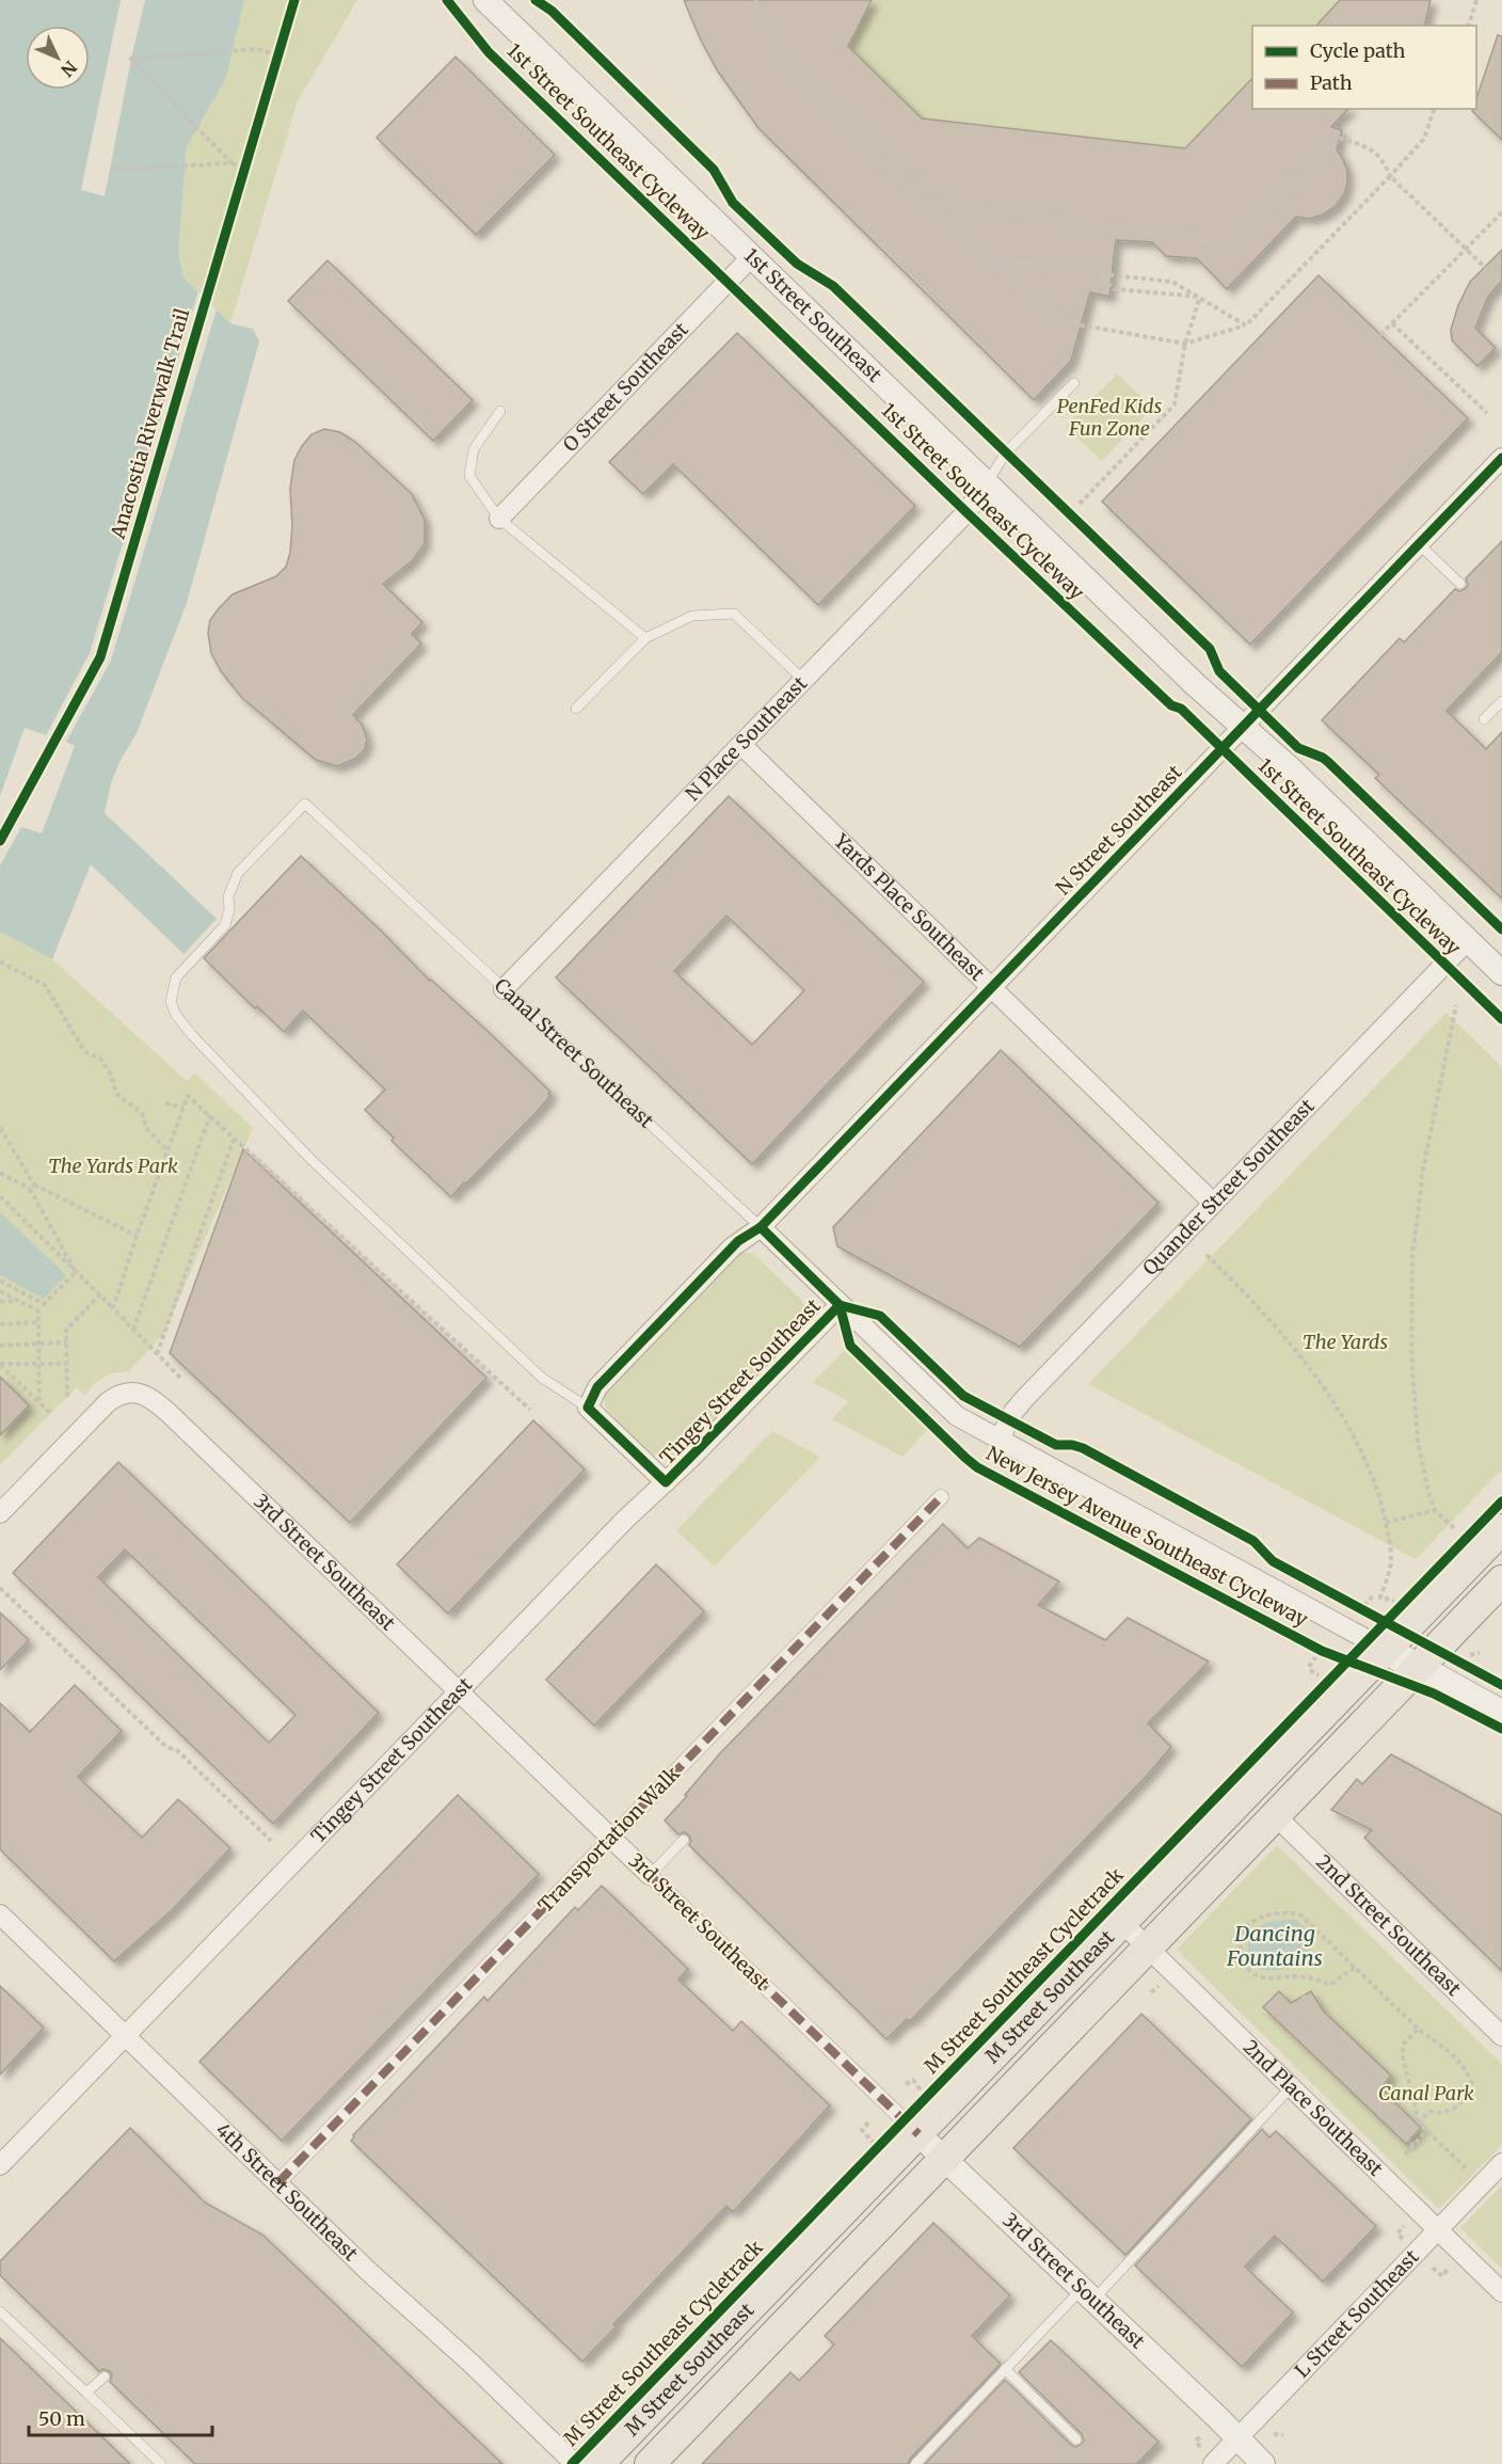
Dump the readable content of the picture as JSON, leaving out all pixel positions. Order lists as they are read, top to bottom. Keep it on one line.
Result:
{"streets":{"main road":["M Street Southeast"],"street":["1st Street Southeast","O Street Southeast","N Place Southeast","N Street Southeast","Yards Place Southeast","Canal Street Southeast","Quander Street Southeast","Tingey Street Southeast","3rd Street Southeast","Transportation Walk","2nd Street Southeast","2nd Place Southeast","4th Street Southeast","L Street Southeast"],"cycle path":["1st Street Southeast Cycleway","Anacostia Riverwalk Trail","New Jersey Avenue Southeast Cycleway","M Street Southeast Cycletrack"]},"crossings":[["1st Street Southeast","O Street Southeast"],["1st Street Southeast","N Place Southeast"],["1st Street Southeast","N Street Southeast"],["1st Street Southeast","Quander Street Southeast"],["N Place Southeast","Yards Place Southeast"],["N Place Southeast","Canal Street Southeast"],["N Street Southeast","Yards Place Southeast"],["N Street Southeast","Canal Street Southeast"],["Yards Place Southeast","Quander Street Southeast"],["Canal Street Southeast","Quander Street Southeast"],["Canal Street Southeast","Tingey Street Southeast"],["Canal Street Southeast","M Street Southeast"],["Tingey Street Southeast","3rd Street Southeast"],["Tingey Street Southeast","4th Street Southeast"],["3rd Street Southeast","Transportation Walk"],["3rd Street Southeast","M Street Southeast Cycletrack"],["3rd Street Southeast","M Street Southeast"],["3rd Street Southeast","L Street Southeast"],["Transportation Walk","4th Street Southeast"],["2nd Street Southeast","M Street Southeast"],["M Street Southeast Cycletrack","M Street Southeast"],["M Street Southeast Cycletrack","4th Street Southeast"],["M Street Southeast","2nd Place Southeast"],["M Street Southeast","4th Street Southeast"],["2nd Place Southeast","L Street Southeast"]],"water":["Dancing Fountains"],"parks":["PenFed Kids Fun Zone","The Yards Park","The Yards","Canal Park"],"legend":["Cycle path","Path"],"scale_bar":"50 m","north":"bottom right"}
